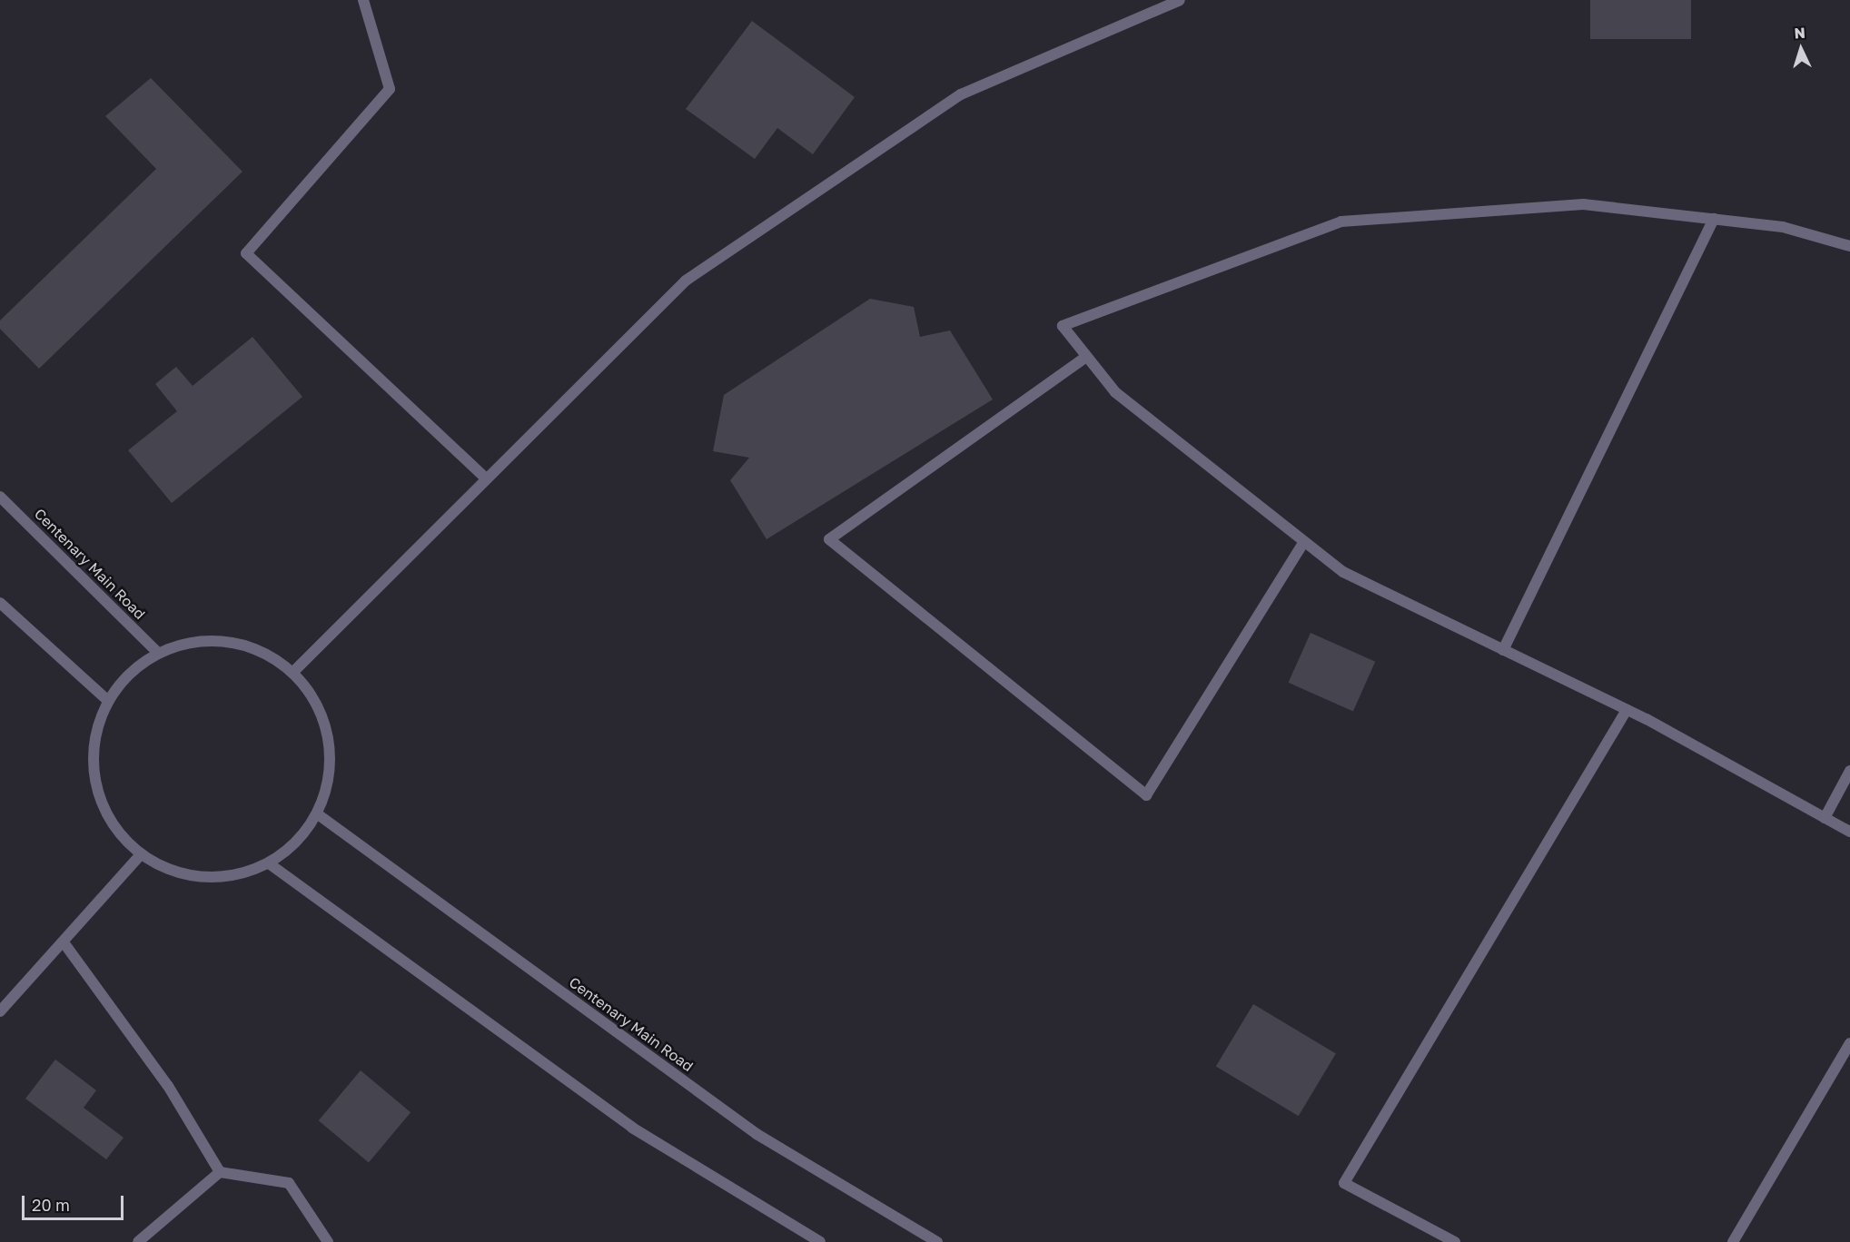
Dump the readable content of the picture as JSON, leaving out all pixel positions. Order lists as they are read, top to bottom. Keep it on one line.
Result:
{"streets":{"street":["Centenary Main Road"]},"scale_bar":"20 m","north":"top"}
